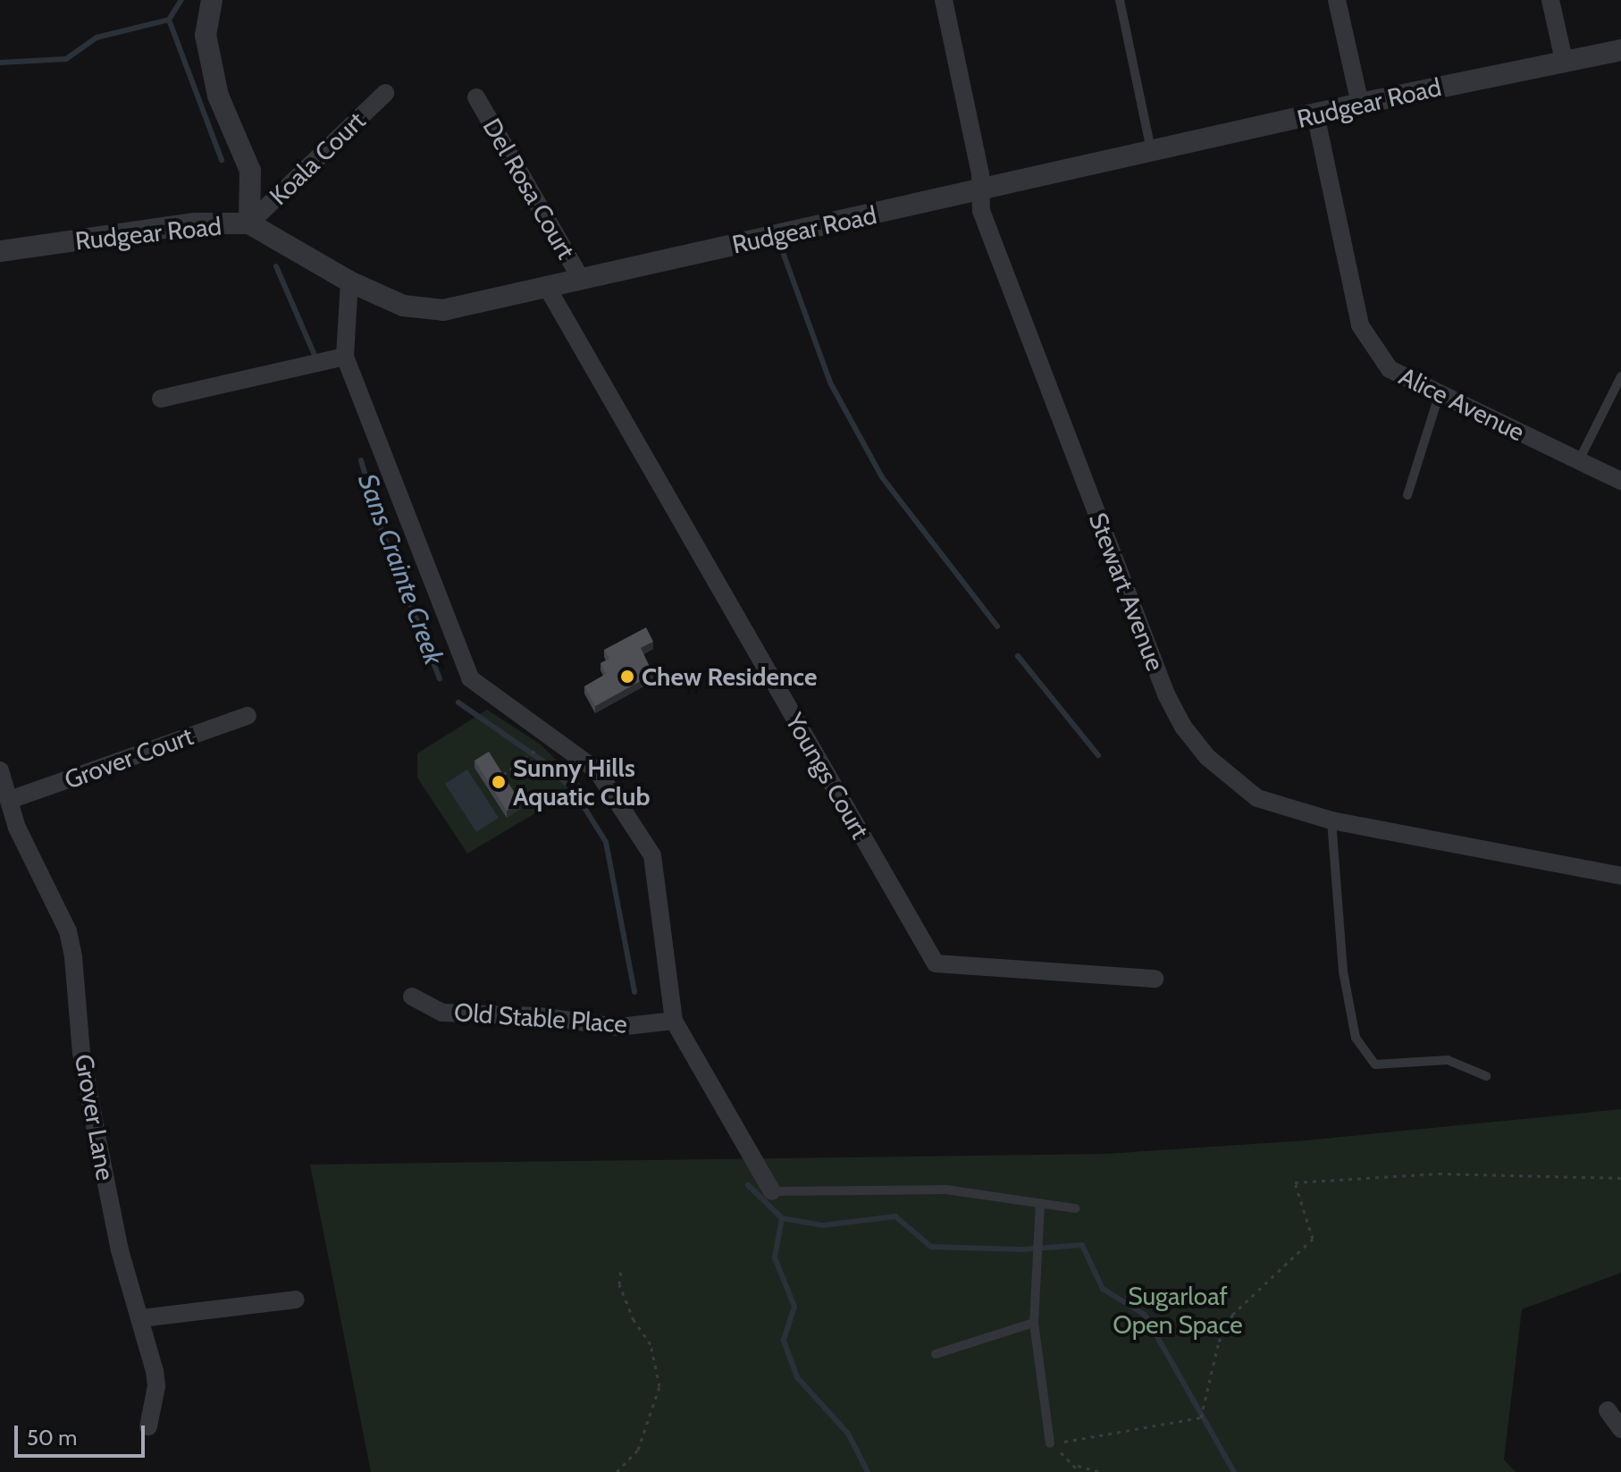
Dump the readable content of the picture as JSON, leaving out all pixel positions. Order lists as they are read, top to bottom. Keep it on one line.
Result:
{"streets":{"street":["Rudgear Road","Koala Court","Del Rosa Court","Alice Avenue","Stewart Avenue","Grover Court","Youngs Court","Old Stable Place","Grover Lane"]},"crossings":[["Rudgear Road","Koala Court"],["Rudgear Road","Del Rosa Court"],["Rudgear Road","Alice Avenue"],["Rudgear Road","Stewart Avenue"],["Rudgear Road","Youngs Court"],["Grover Court","Grover Lane"]],"water":["Sans Crainte Creek"],"parks":["Sugarloaf Open Space"],"places":["Chew Residence","Sunny Hills Aquatic Club"],"scale_bar":"50 m"}
